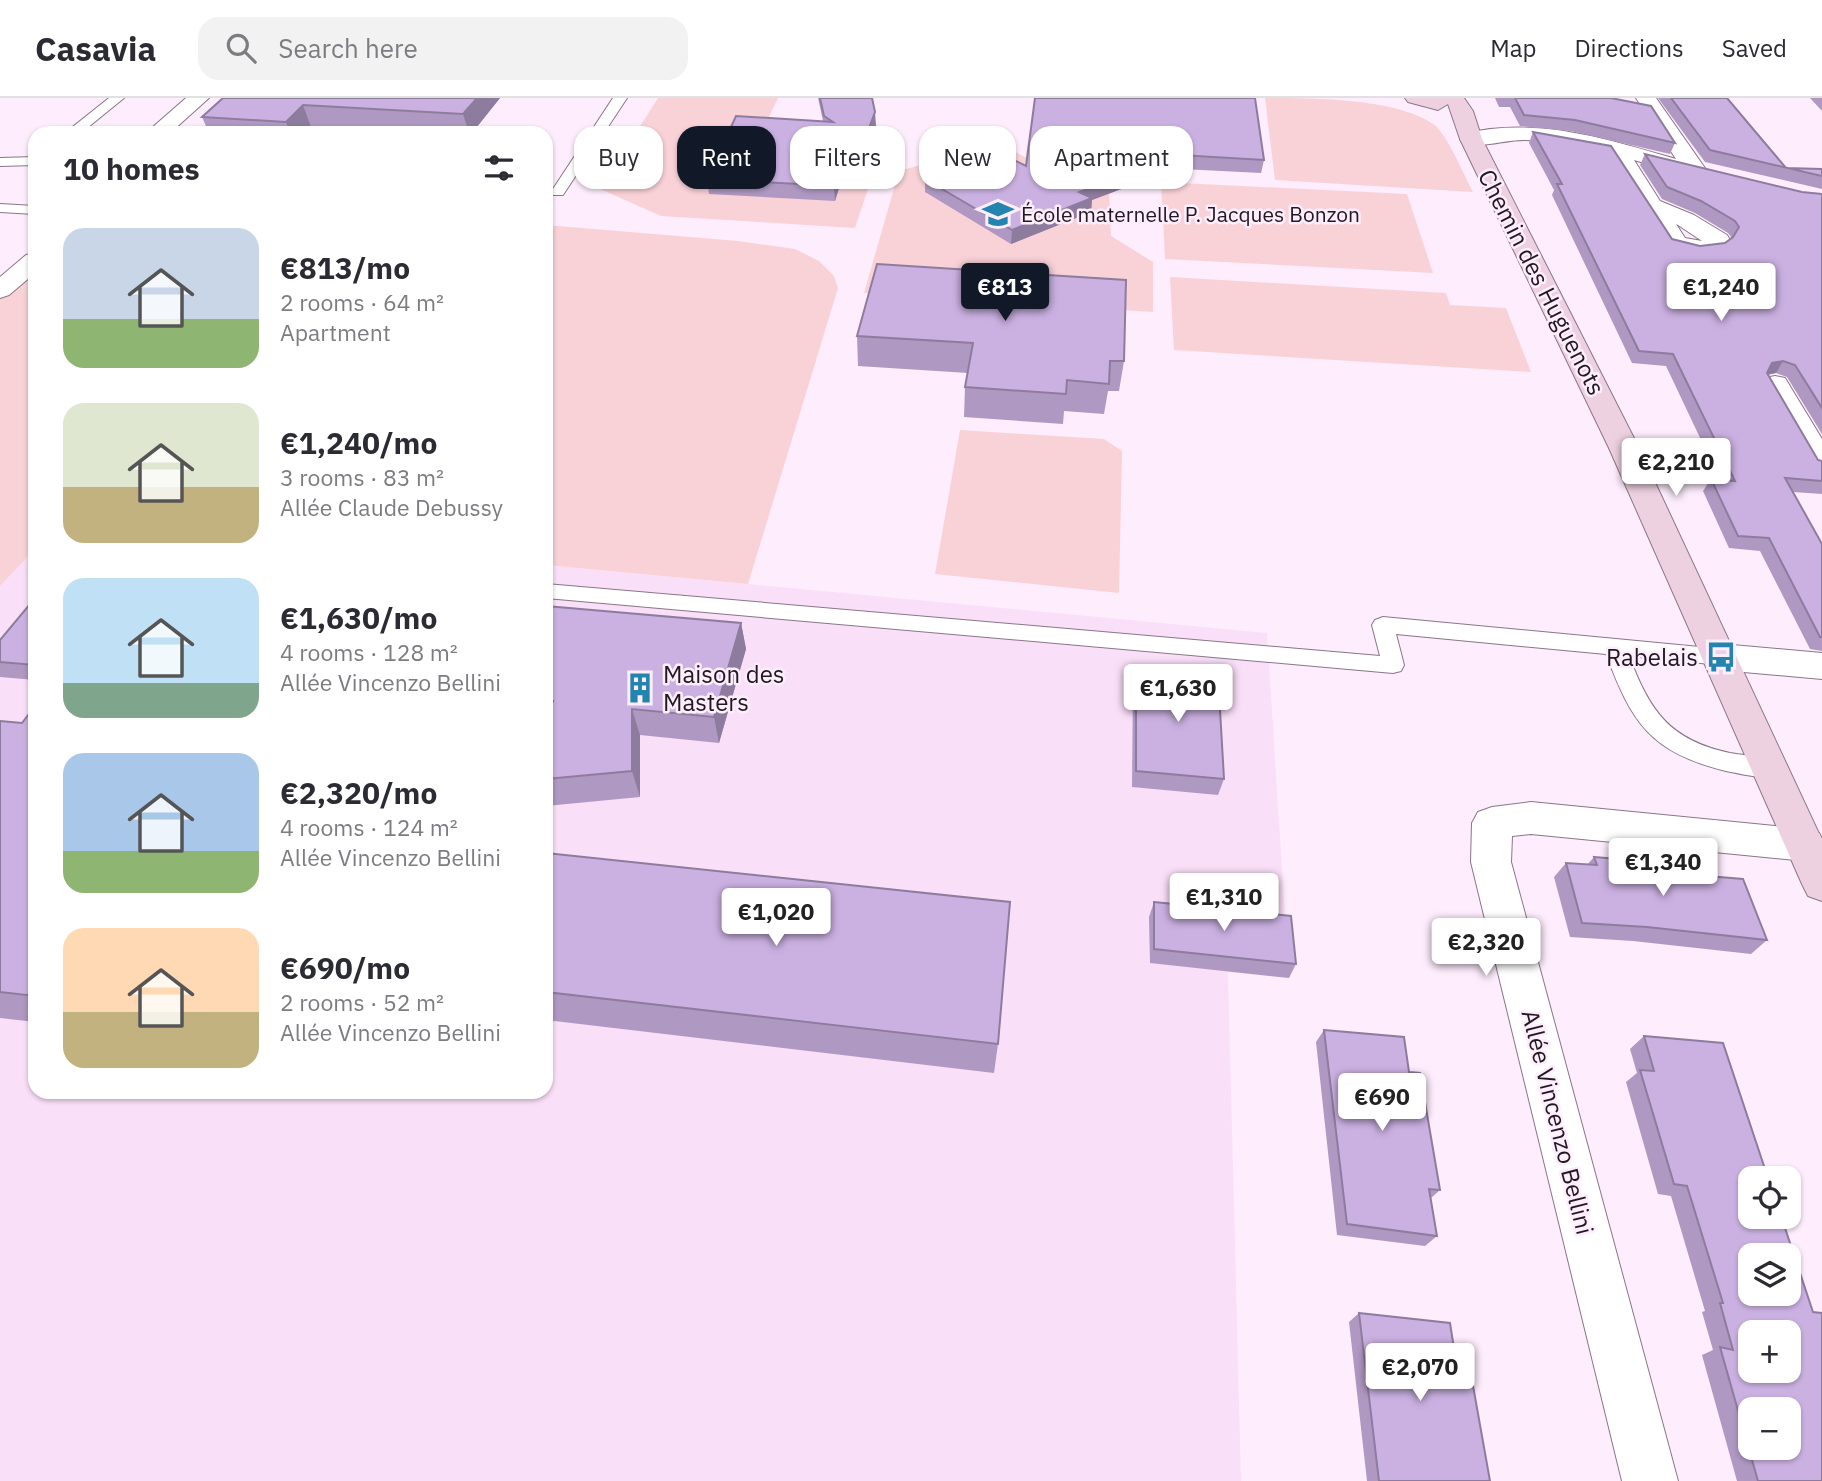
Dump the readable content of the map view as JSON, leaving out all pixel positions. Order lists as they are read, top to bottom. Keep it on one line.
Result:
{"streets":{"street":["Chemin des Huguenots","Allée Vincenzo Bellini"]},"crossings":[["Chemin des Huguenots","Allée Vincenzo Bellini"]],"places":{"school or university":["École maternelle P. Jacques Bonzon"],"bus stop":["Rabelais"],"building":["Maison des Masters"]},"page":{"header":"Casavia","search":"Search here","nav":["Map","Directions","Saved"],"chip":["Buy","Rent","Filters","New","Apartment"],"heading":"10 homes","list":[{"name":"€813/mo","note":"2 rooms · 64 m² · Apartment"},{"name":"€1,240/mo","note":"3 rooms · 83 m² · Allée Claude Debussy"},{"name":"€1,630/mo","note":"4 rooms · 128 m² · Allée Vincenzo Bellini"},{"name":"€2,320/mo","note":"4 rooms · 124 m² · Allée Vincenzo Bellini"},{"name":"€690/mo","note":"2 rooms · 52 m² · Allée Vincenzo Bellini"}],"price":["€813","€1,240","€2,210","€1,630","€1,340","€1,310","€1,020","€2,320","€690","€2,070"],"map_buttons":["+","−"]}}
